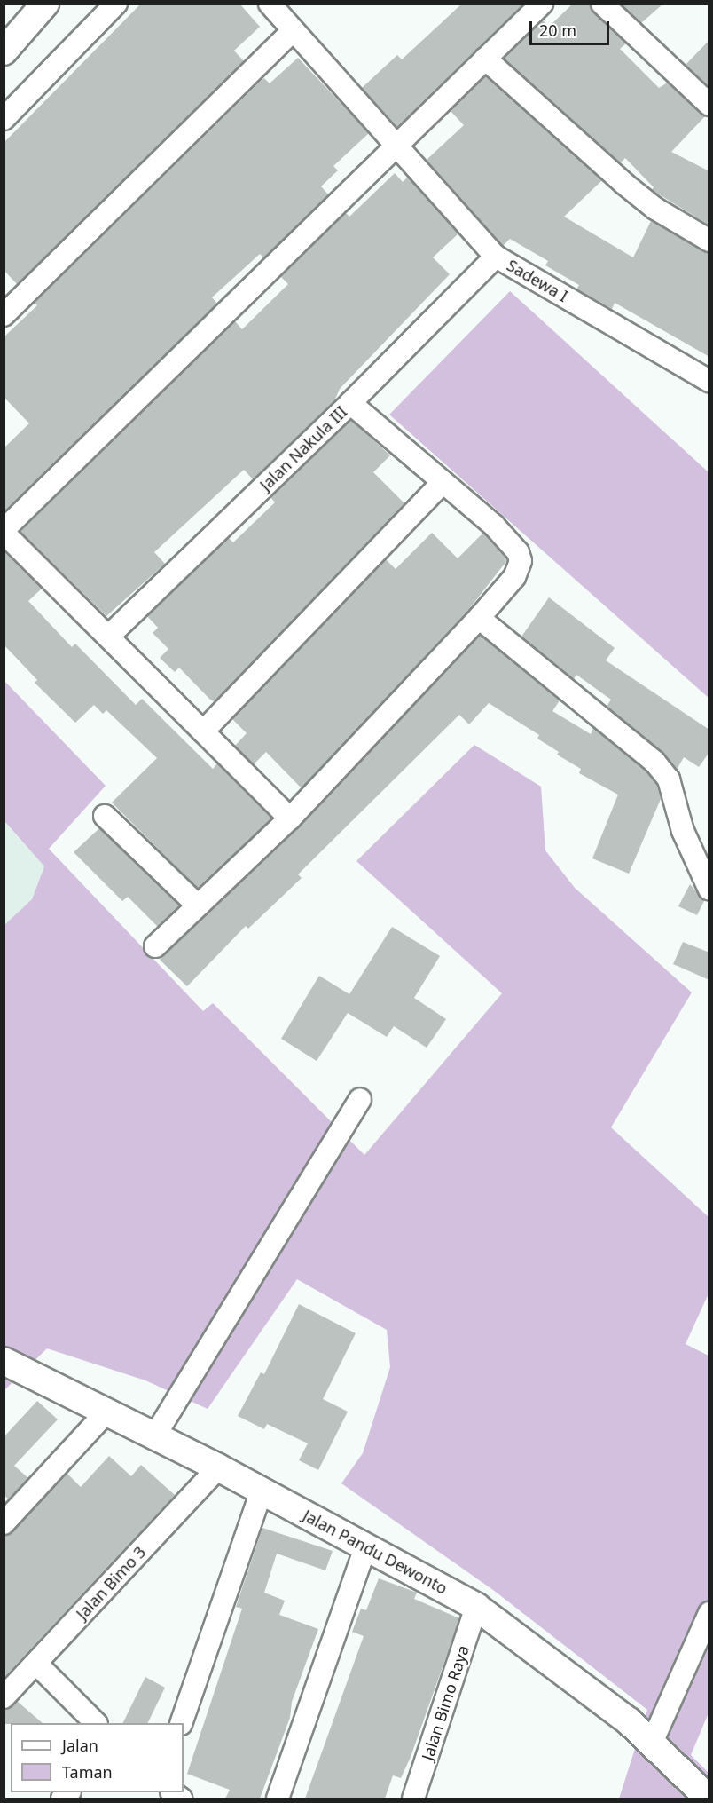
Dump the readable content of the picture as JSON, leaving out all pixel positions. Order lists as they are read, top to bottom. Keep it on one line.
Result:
{"streets":{"street":["Sadewa I","Jalan Nakula III","Jalan Pandu Dewonto","Jalan Bimo 3","Jalan Bimo Raya"]},"crossings":[["Sadewa I","Jalan Nakula III"],["Jalan Pandu Dewonto","Jalan Bimo 3"],["Jalan Pandu Dewonto","Jalan Bimo Raya"]],"legend":["Jalan","Taman"],"scale_bar":"20 m"}
